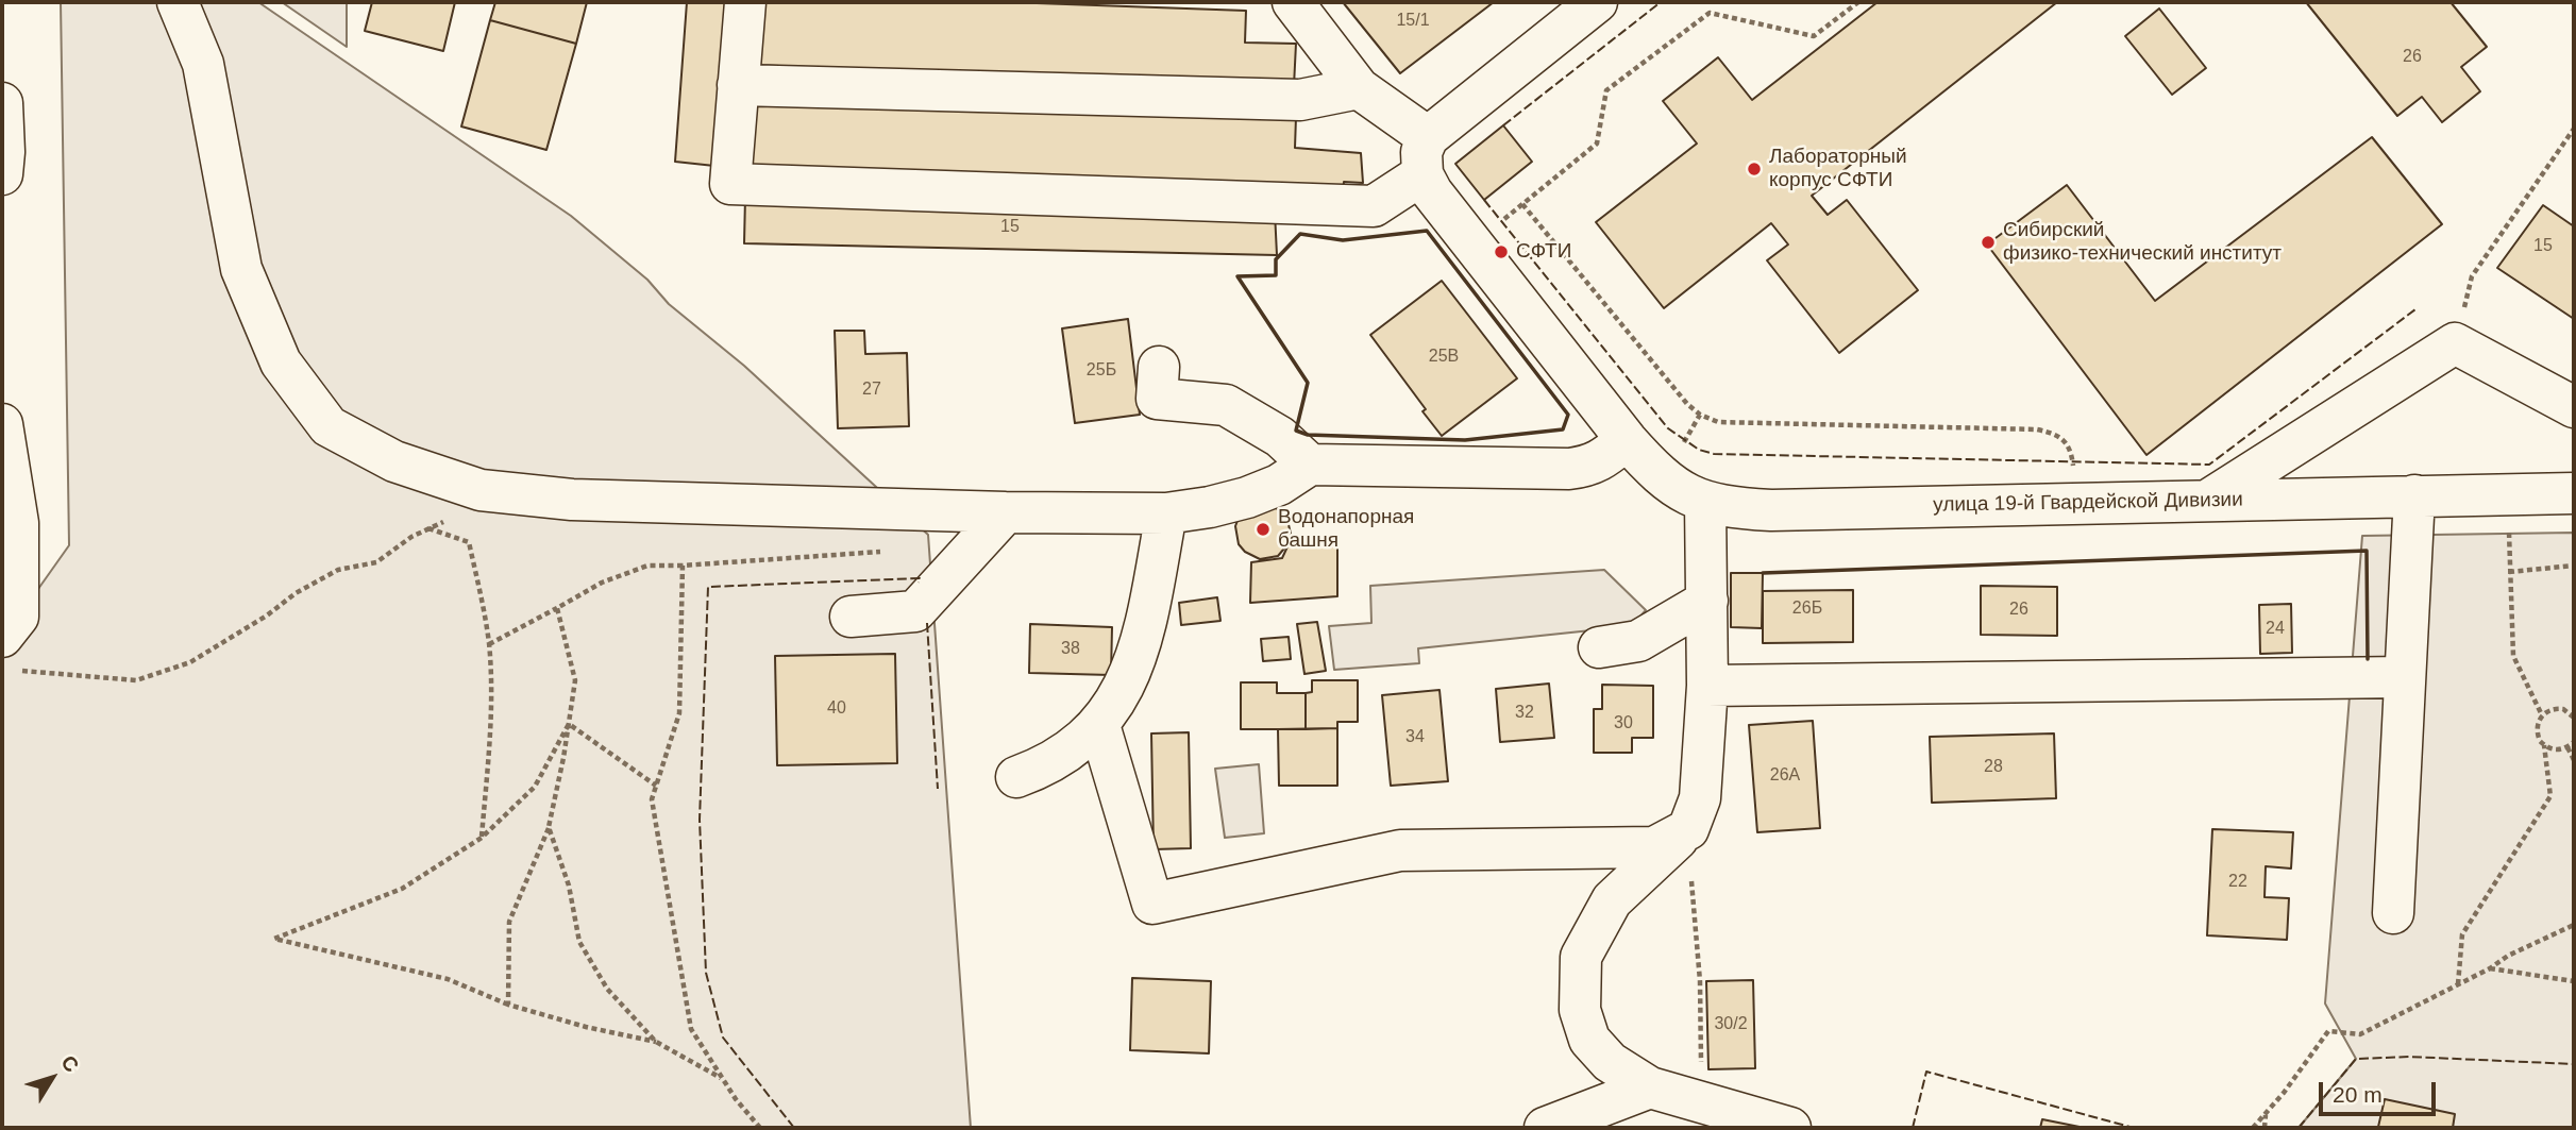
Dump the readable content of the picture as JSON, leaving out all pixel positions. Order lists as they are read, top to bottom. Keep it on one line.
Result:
{"streets":{"street":["улица 19-й Гвардейской Дивизии"]},"places":["Лабораторный корпус СФТИ","Сибирский физико-технический институт","СФТИ","Водонапорная башня"],"house_numbers":["15/1","26","15","15","25В","25Б","27","26Б","26","24","38","40","32","30","34","28","26А","22","30/2"],"scale_bar":"20 m","north":"top right"}
